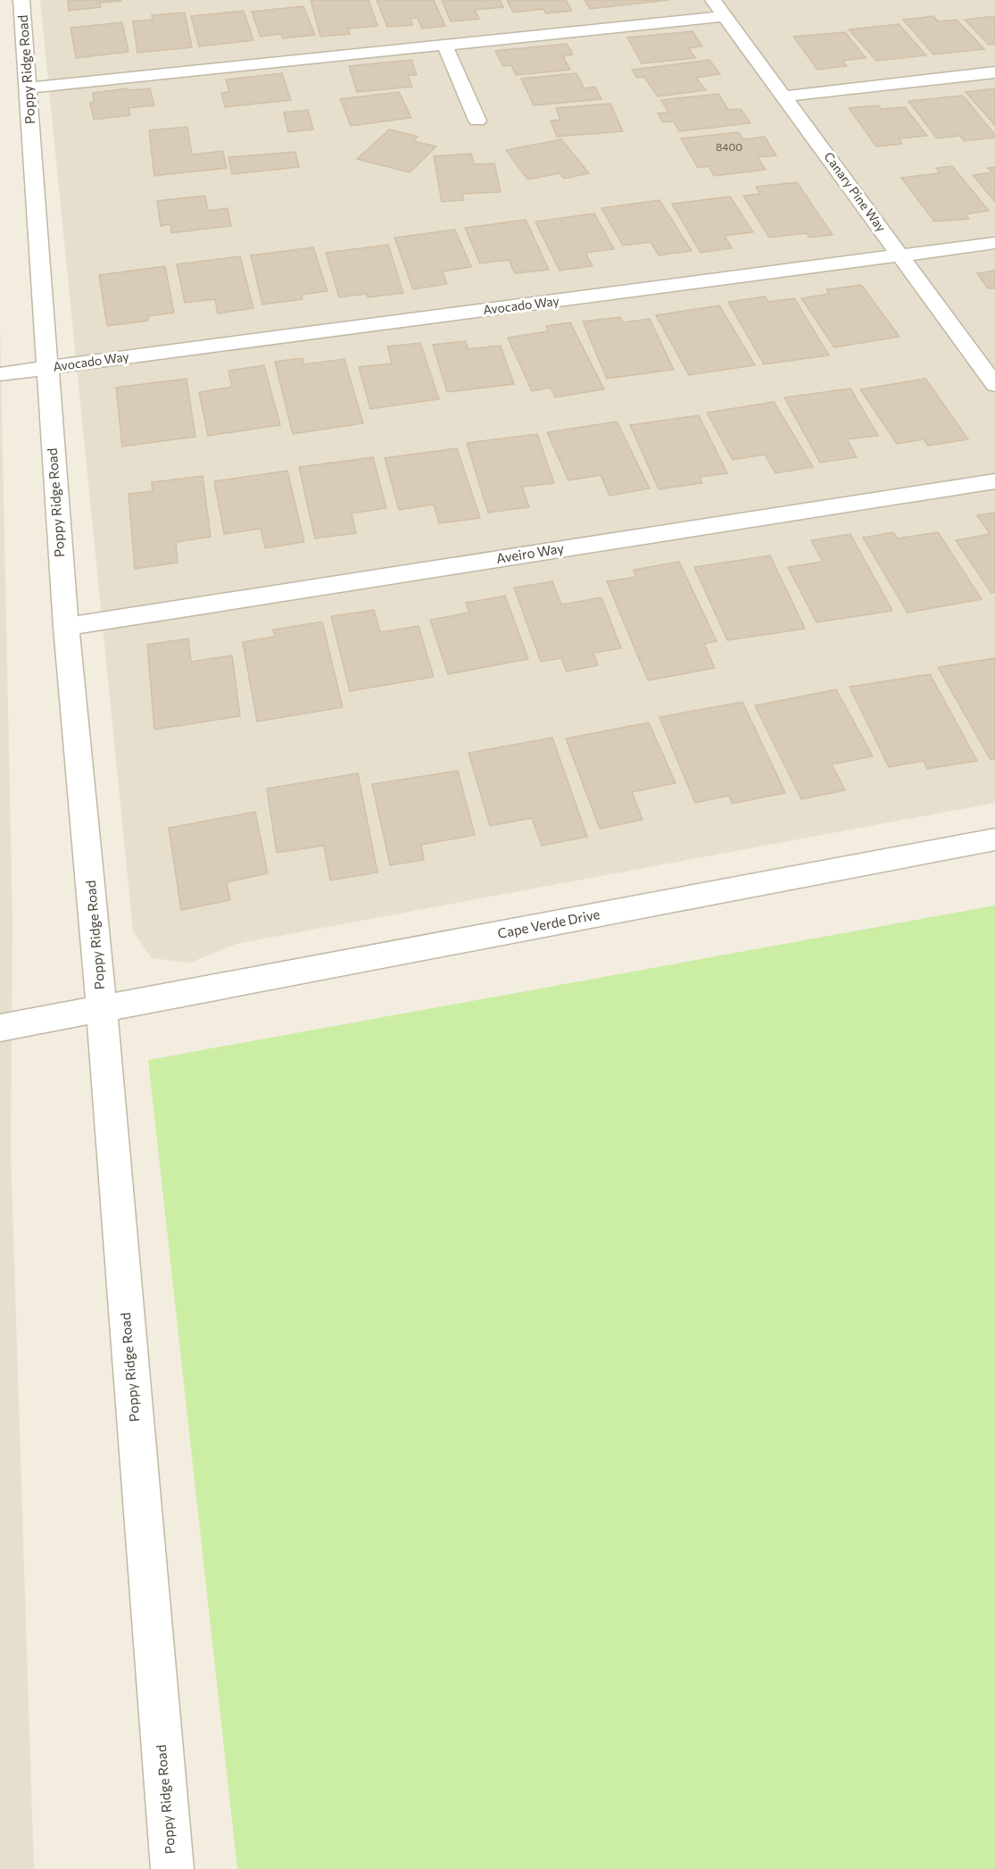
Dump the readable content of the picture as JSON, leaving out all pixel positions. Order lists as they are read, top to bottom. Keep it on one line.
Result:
{"streets":{"street":["Poppy Ridge Road","Canary Pine Way","Avocado Way","Aveiro Way","Cape Verde Drive"]},"crossings":[["Poppy Ridge Road","Avocado Way"],["Poppy Ridge Road","Aveiro Way"],["Poppy Ridge Road","Cape Verde Drive"],["Canary Pine Way","Avocado Way"]],"house_numbers":["8400"]}
